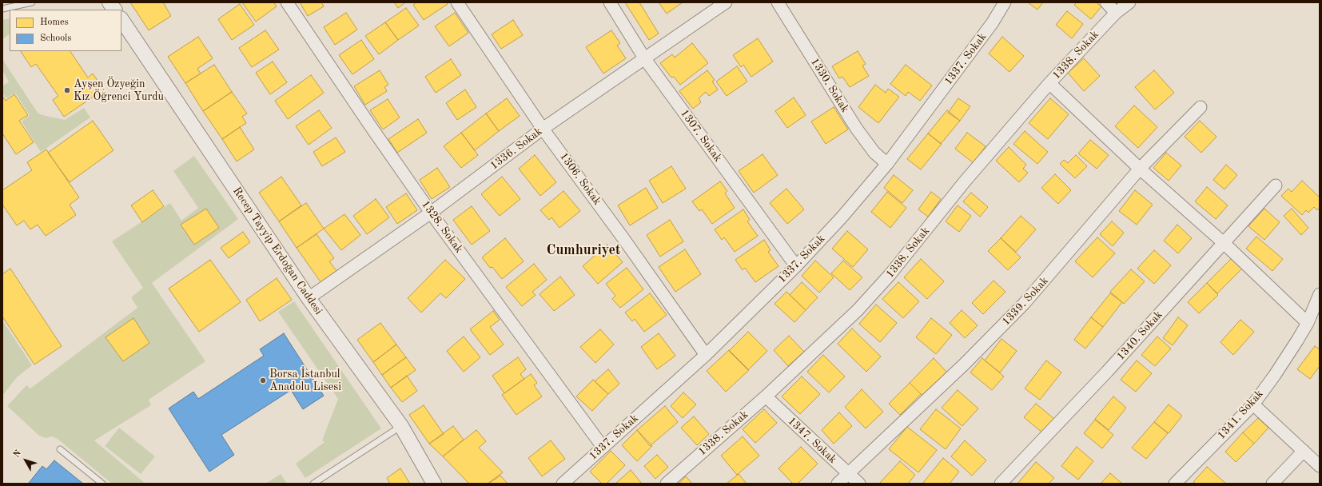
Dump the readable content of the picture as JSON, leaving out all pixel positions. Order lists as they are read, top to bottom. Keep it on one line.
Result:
{"streets":{"street":["1338. Sokak","1337. Sokak","1330. Sokak","1307. Sokak","1336. Sokak","1306. Sokak","1328. Sokak","Recep Tayyip Erdoğan Caddesi","1339. Sokak","1340. Sokak","1341. Sokak","1347. Sokak"]},"crossings":[["1338. Sokak","1347. Sokak"],["1337. Sokak","1330. Sokak"],["1337. Sokak","1307. Sokak"],["1337. Sokak","1306. Sokak"],["1337. Sokak","1328. Sokak"],["1307. Sokak","1336. Sokak"],["1336. Sokak","1306. Sokak"],["1336. Sokak","1328. Sokak"],["1336. Sokak","Recep Tayyip Erdoğan Caddesi"],["1339. Sokak","1347. Sokak"]],"districts":["Cumhuriyet"],"places":["Ayşen Özyeğin Kız Öğrenci Yurdu","Borsa İstanbul Anadolu Lisesi"],"legend":["Homes","Schools"],"north":"top left"}
